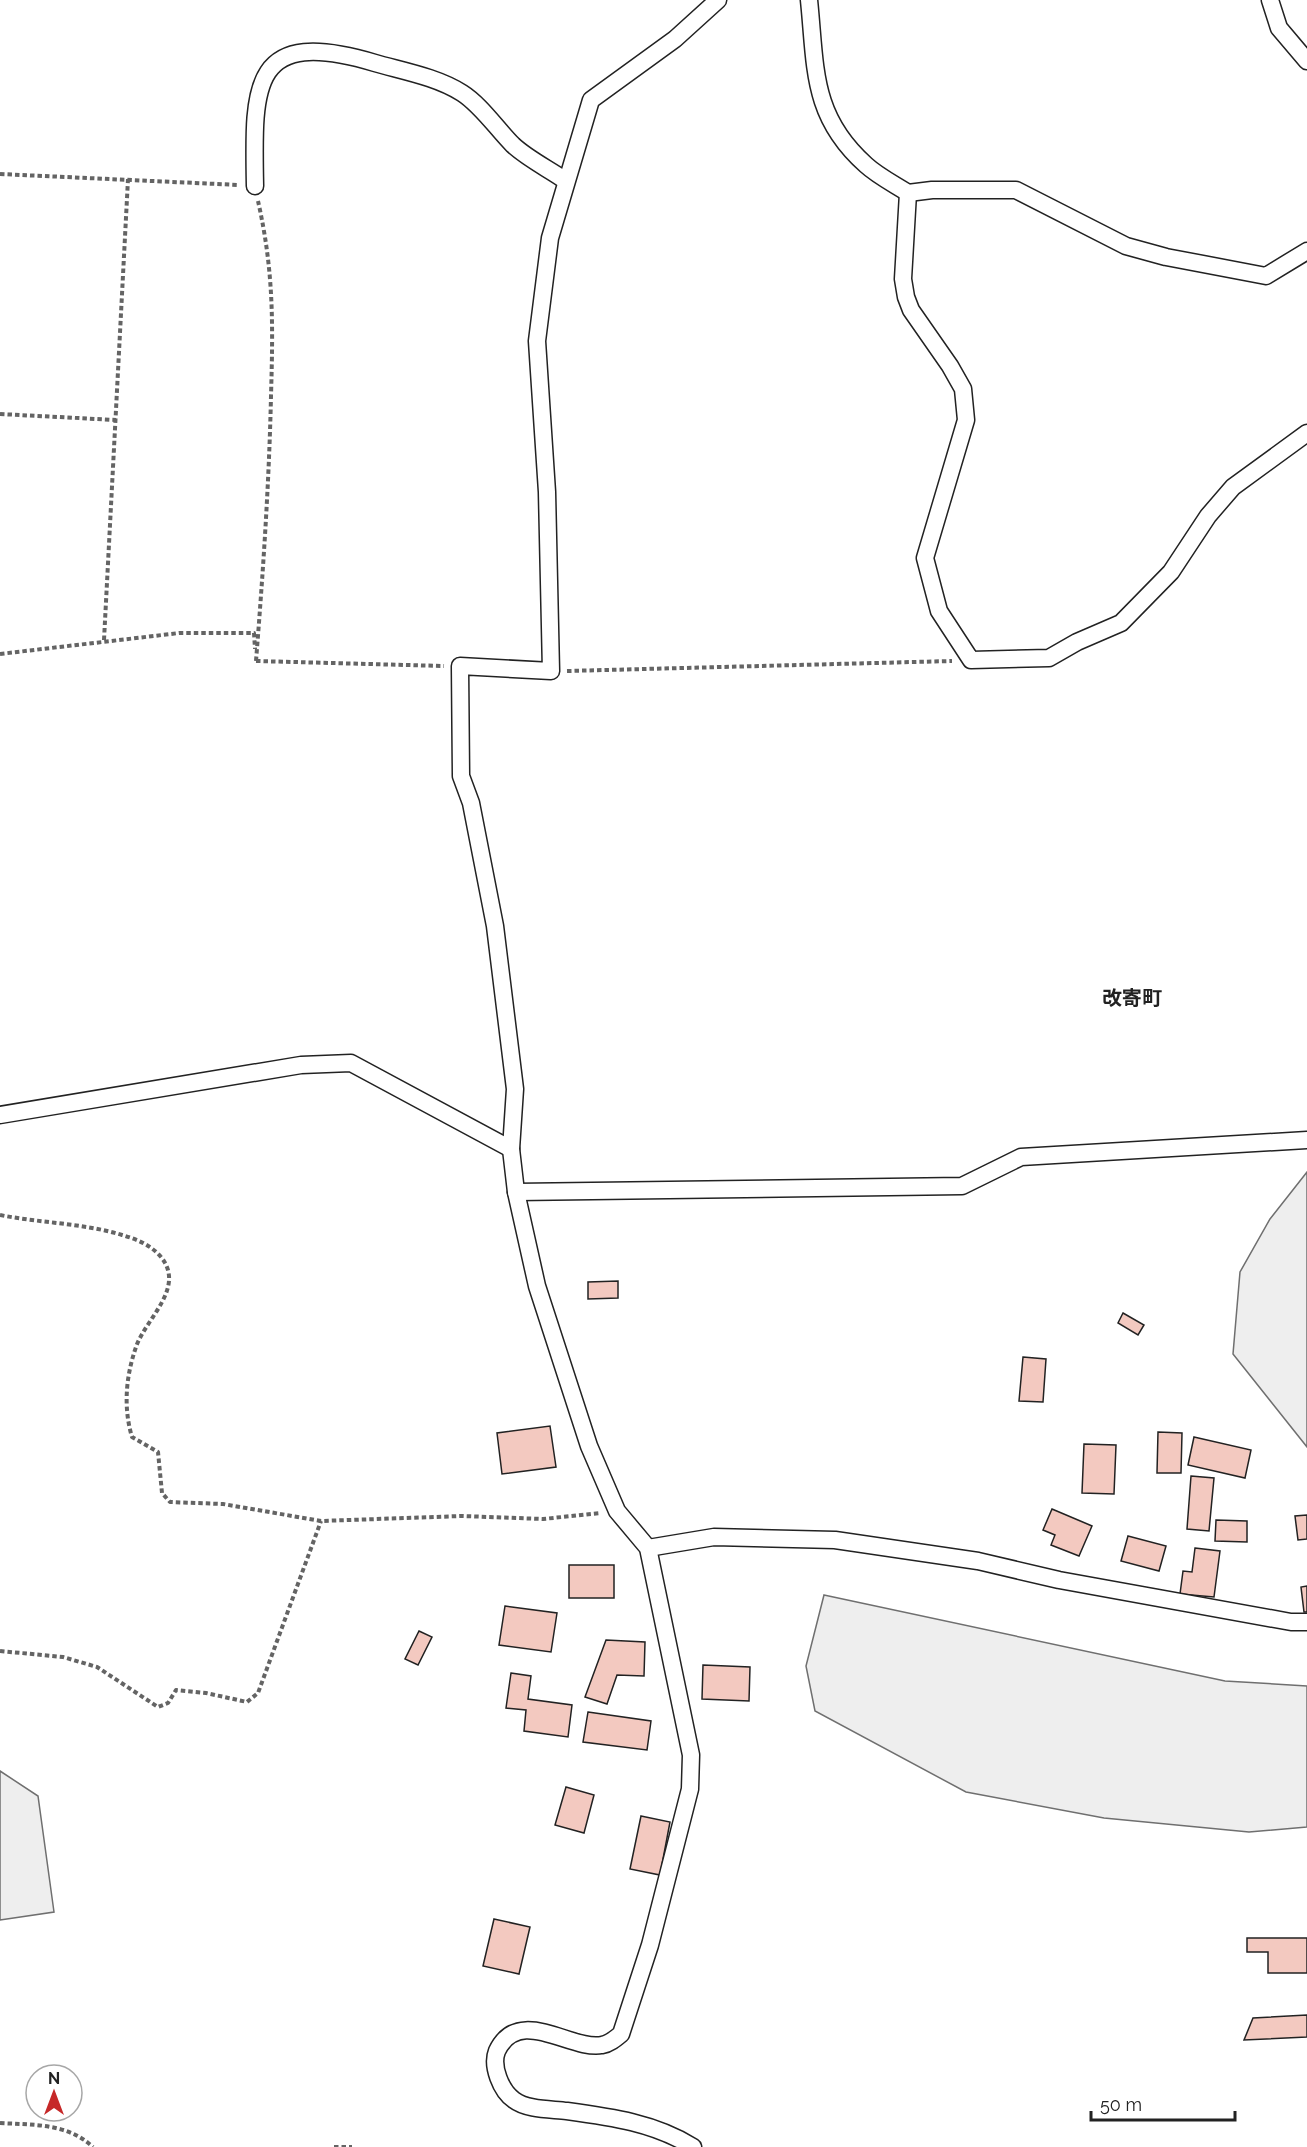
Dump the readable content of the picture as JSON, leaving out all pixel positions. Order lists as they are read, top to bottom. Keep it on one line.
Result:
{"districts":["改寄町"],"scale_bar":"50 m","north":"top"}
